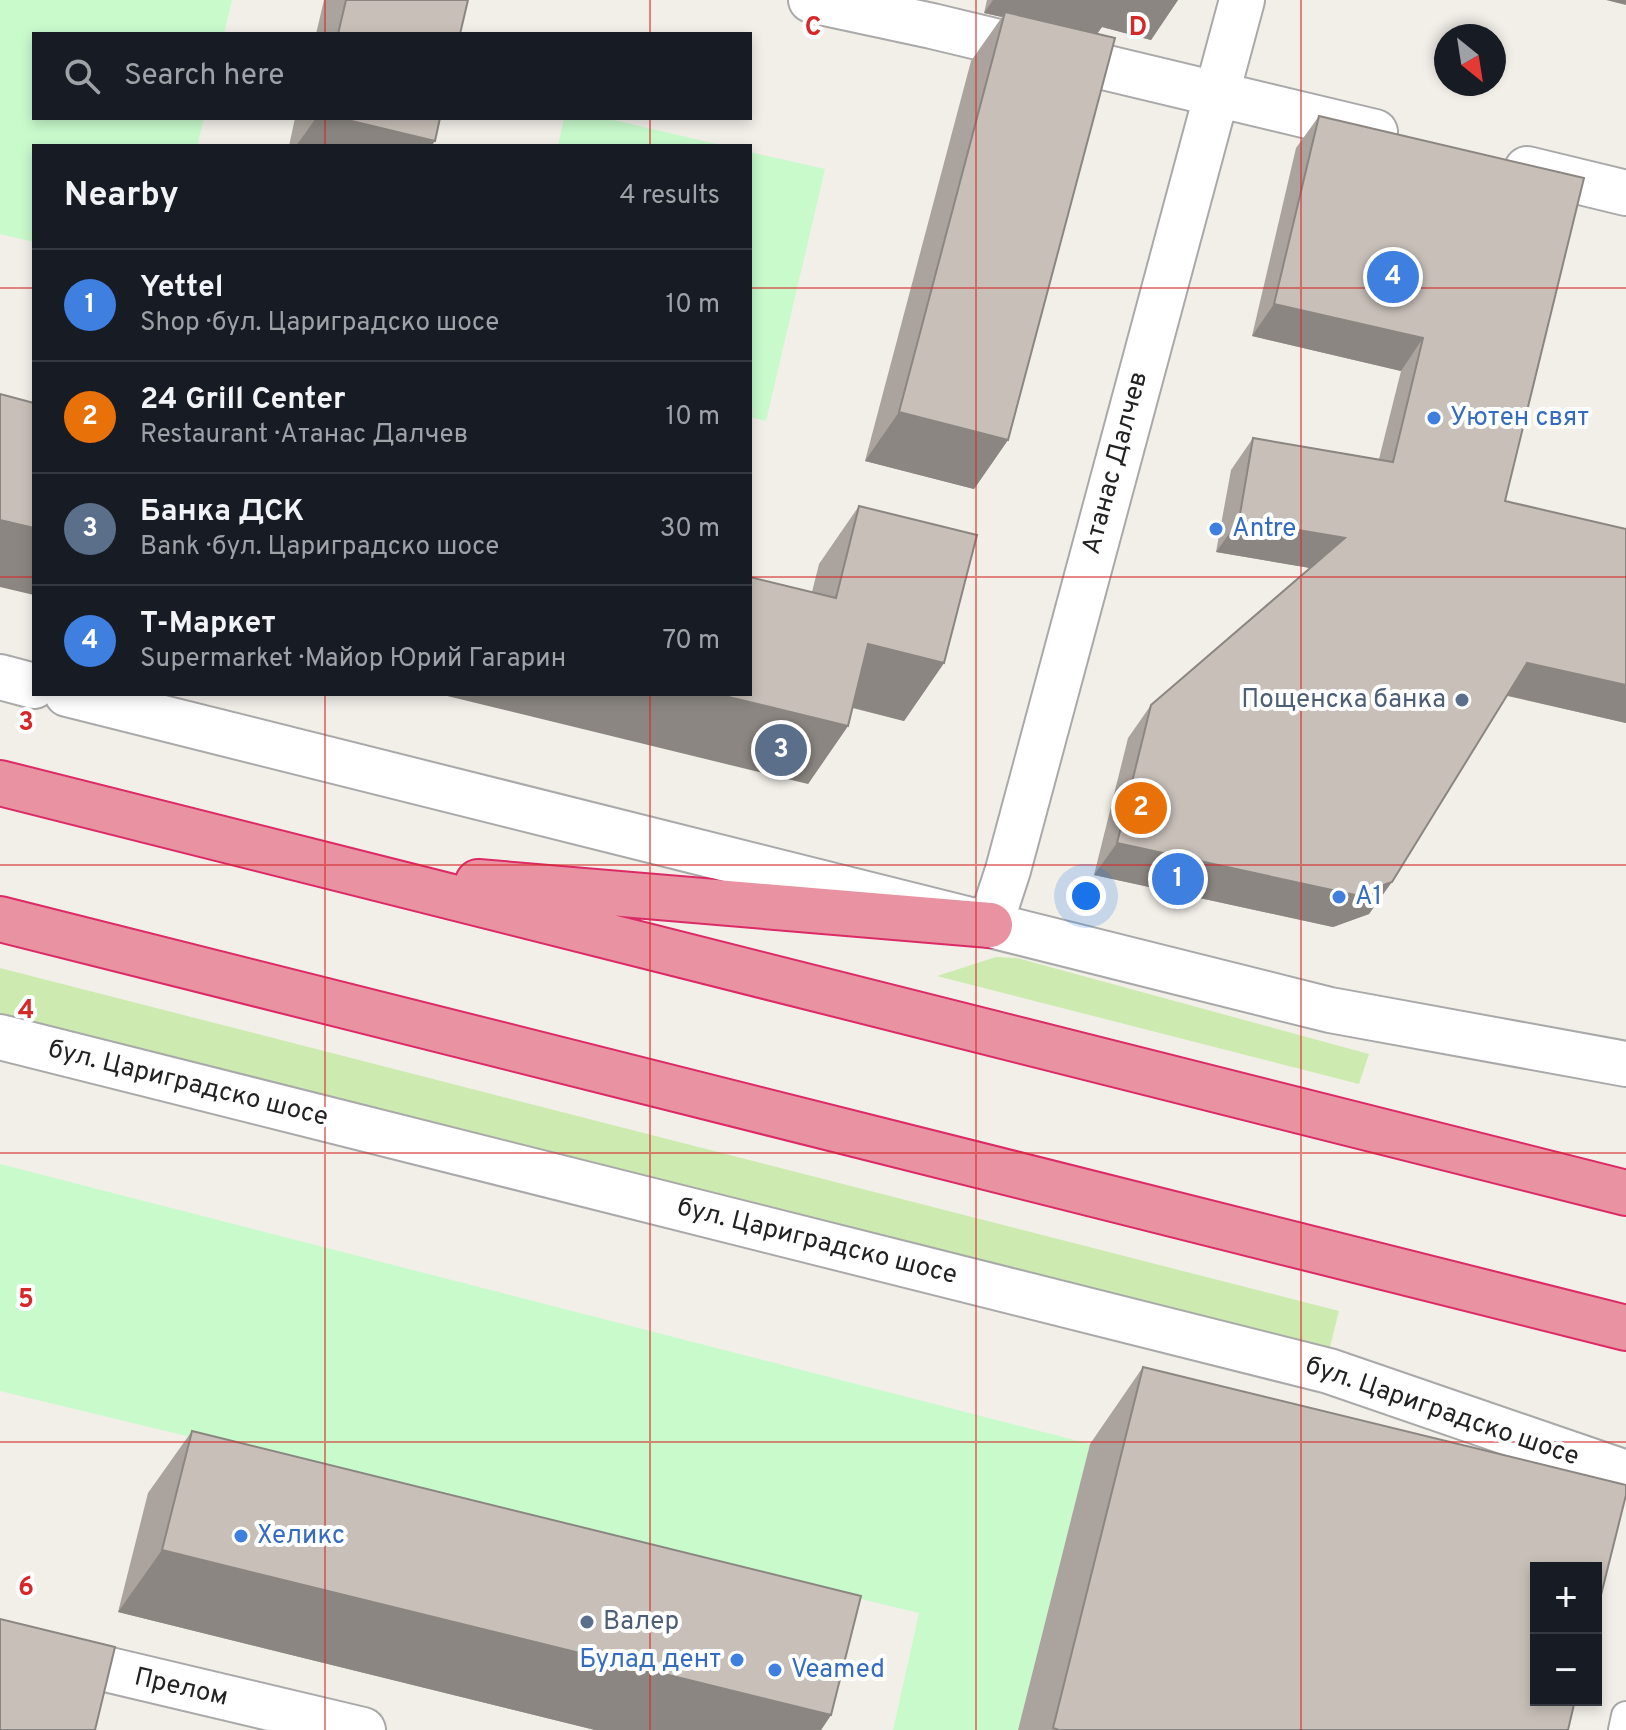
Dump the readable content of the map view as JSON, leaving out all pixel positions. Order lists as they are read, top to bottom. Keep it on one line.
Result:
{"streets":{"street":["Атанас Далчев","бул. Цариградско шосе","Прелом"]},"places":["Уютен свят","Antre","Пощенска банка","A1","Хеликс","Валер","Булад дент","Veamed"],"north":"bottom right","page":{"search":"Search here","heading":["Nearby","4 results"],"pins":["4","3","2","1"],"list":[{"mark":"1","name":"Yettel","note":"Shop · бул. Цариградско шосе","value":"10 m"},{"mark":"2","name":"24 Grill Center","note":"Restaurant · Атанас Далчев","value":"10 m"},{"mark":"3","name":"Банка ДСК","note":"Bank · бул. Цариградско шосе","value":"30 m"},{"mark":"4","name":"Т-Маркет","note":"Supermarket · Майор Юрий Гагарин","value":"70 m"}],"map_buttons":["+","−"]},"grid":{"columns":["C","D"],"rows":["3","4","5","6"]}}
